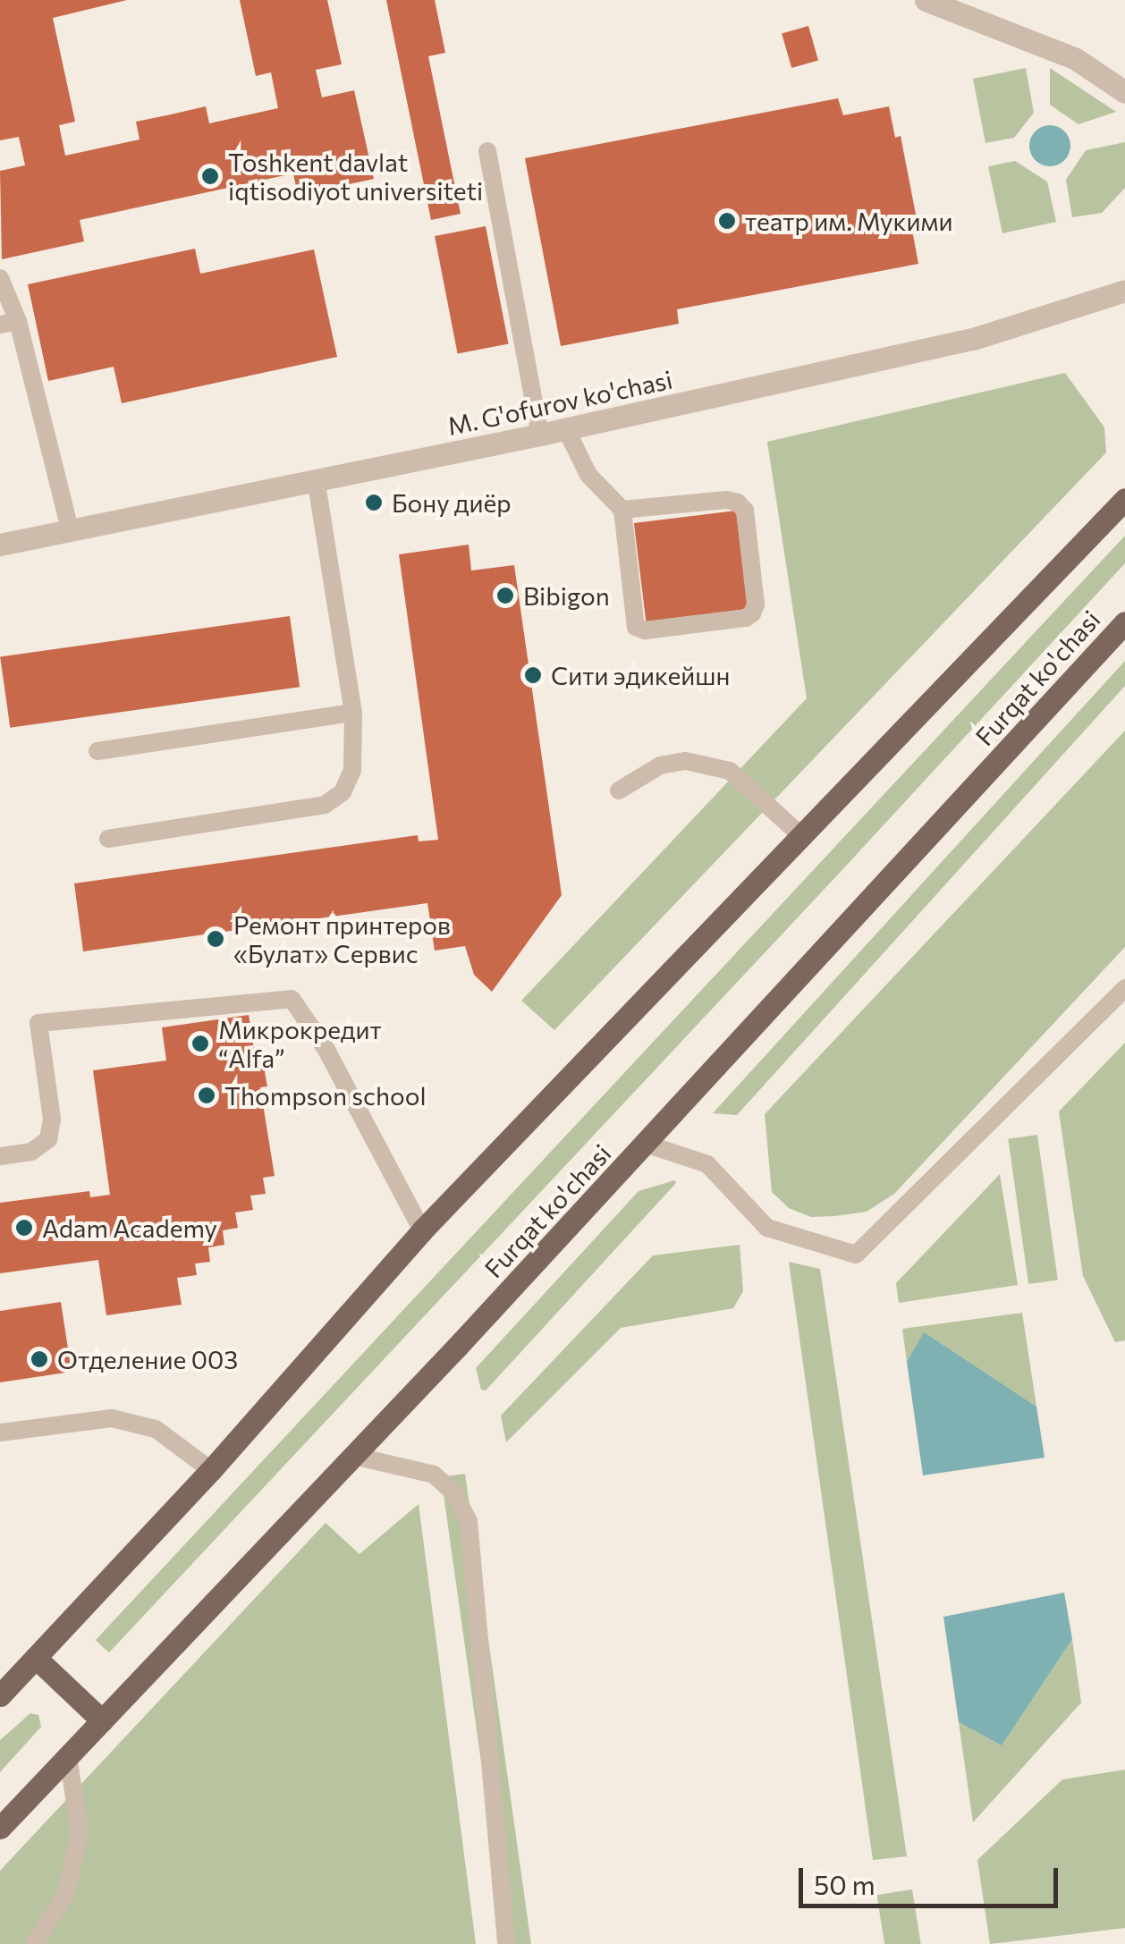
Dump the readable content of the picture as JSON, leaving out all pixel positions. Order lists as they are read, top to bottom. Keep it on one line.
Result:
{"streets":{"main road":["Furqat ko'chasi"],"street":["M. G'ofurov ko'chasi"]},"places":["Toshkent davlat iqtisodiyot universiteti","театр им. Мукими","Бону диёр","Bibigon","Сити эдикейшн","Ремонт принтеров «Булат» Сервис","Микрокредит “Alfa”","Thompson school","Adam Academy","Отделение 003"],"scale_bar":"50 m"}
